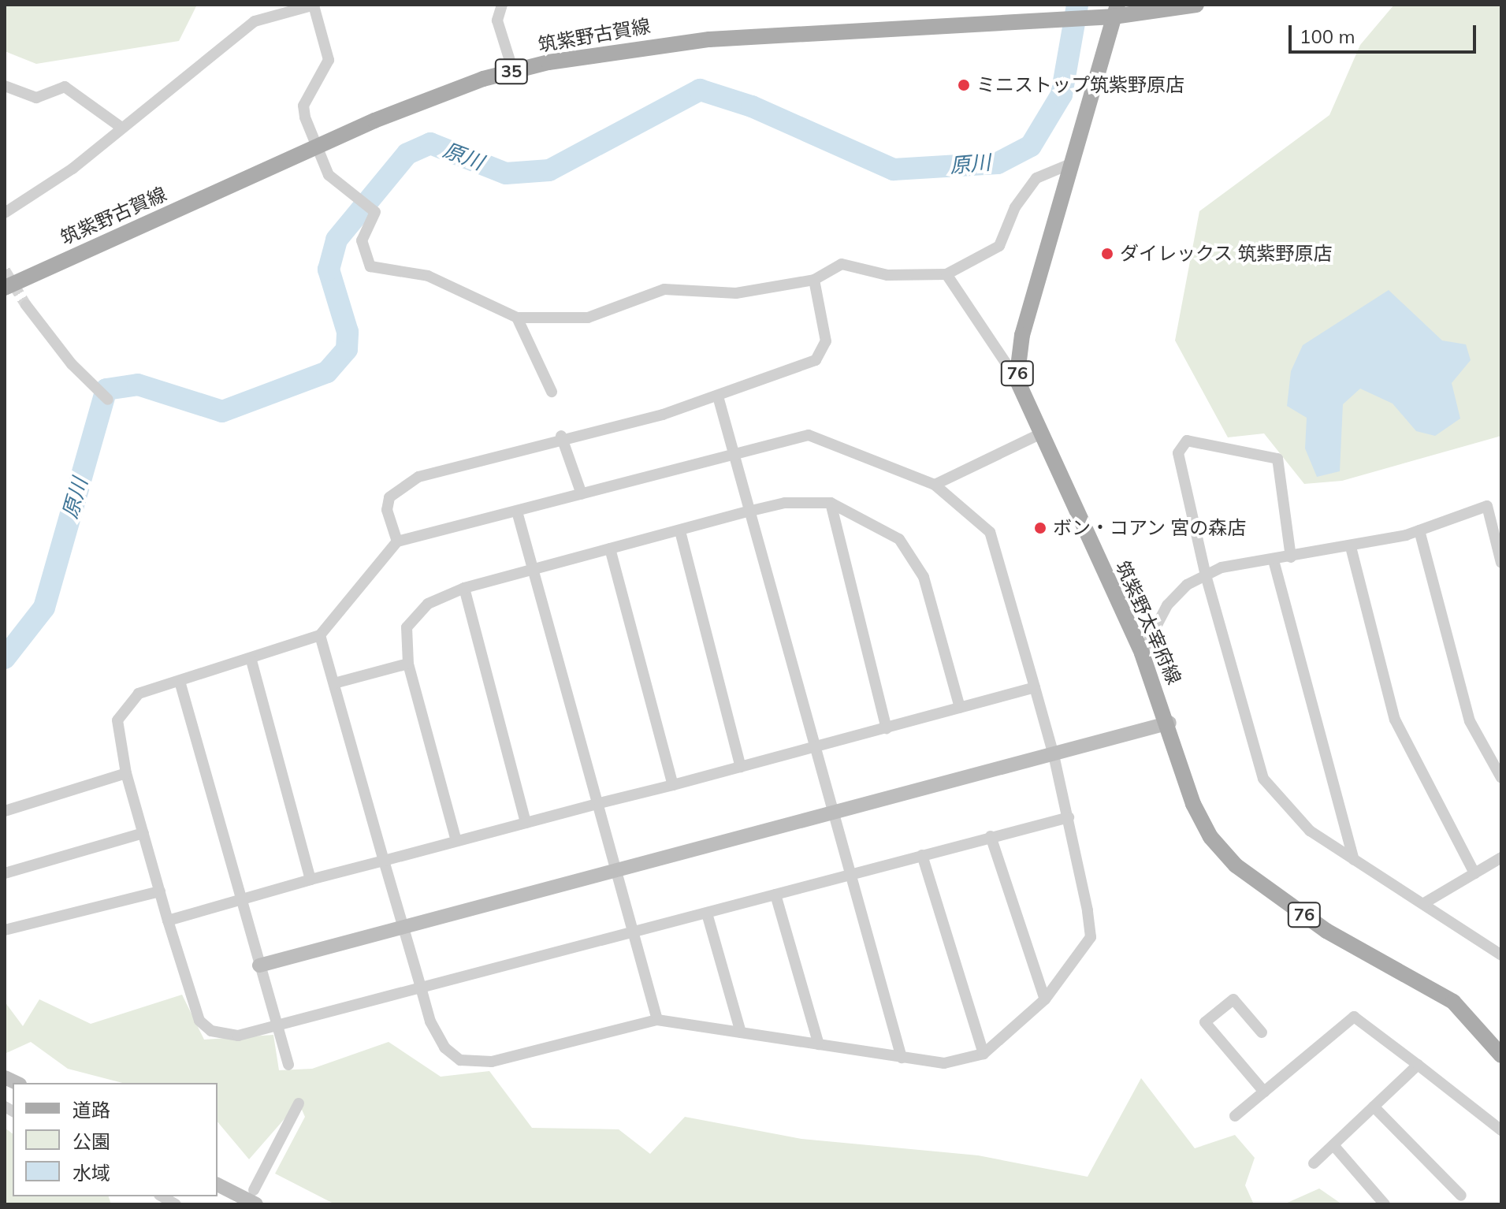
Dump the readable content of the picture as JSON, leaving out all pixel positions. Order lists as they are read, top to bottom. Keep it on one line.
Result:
{"streets":{"main road":["筑紫野古賀線","35","76","筑紫野太宰府線"]},"crossings":[["筑紫野古賀線","筑紫野太宰府線"]],"water":["原川"],"places":["ミニストップ筑紫野原店","ダイレックス 筑紫野原店","ボン・コアン 宮の森店"],"legend":["道路","公園","水域"],"scale_bar":"100 m"}
